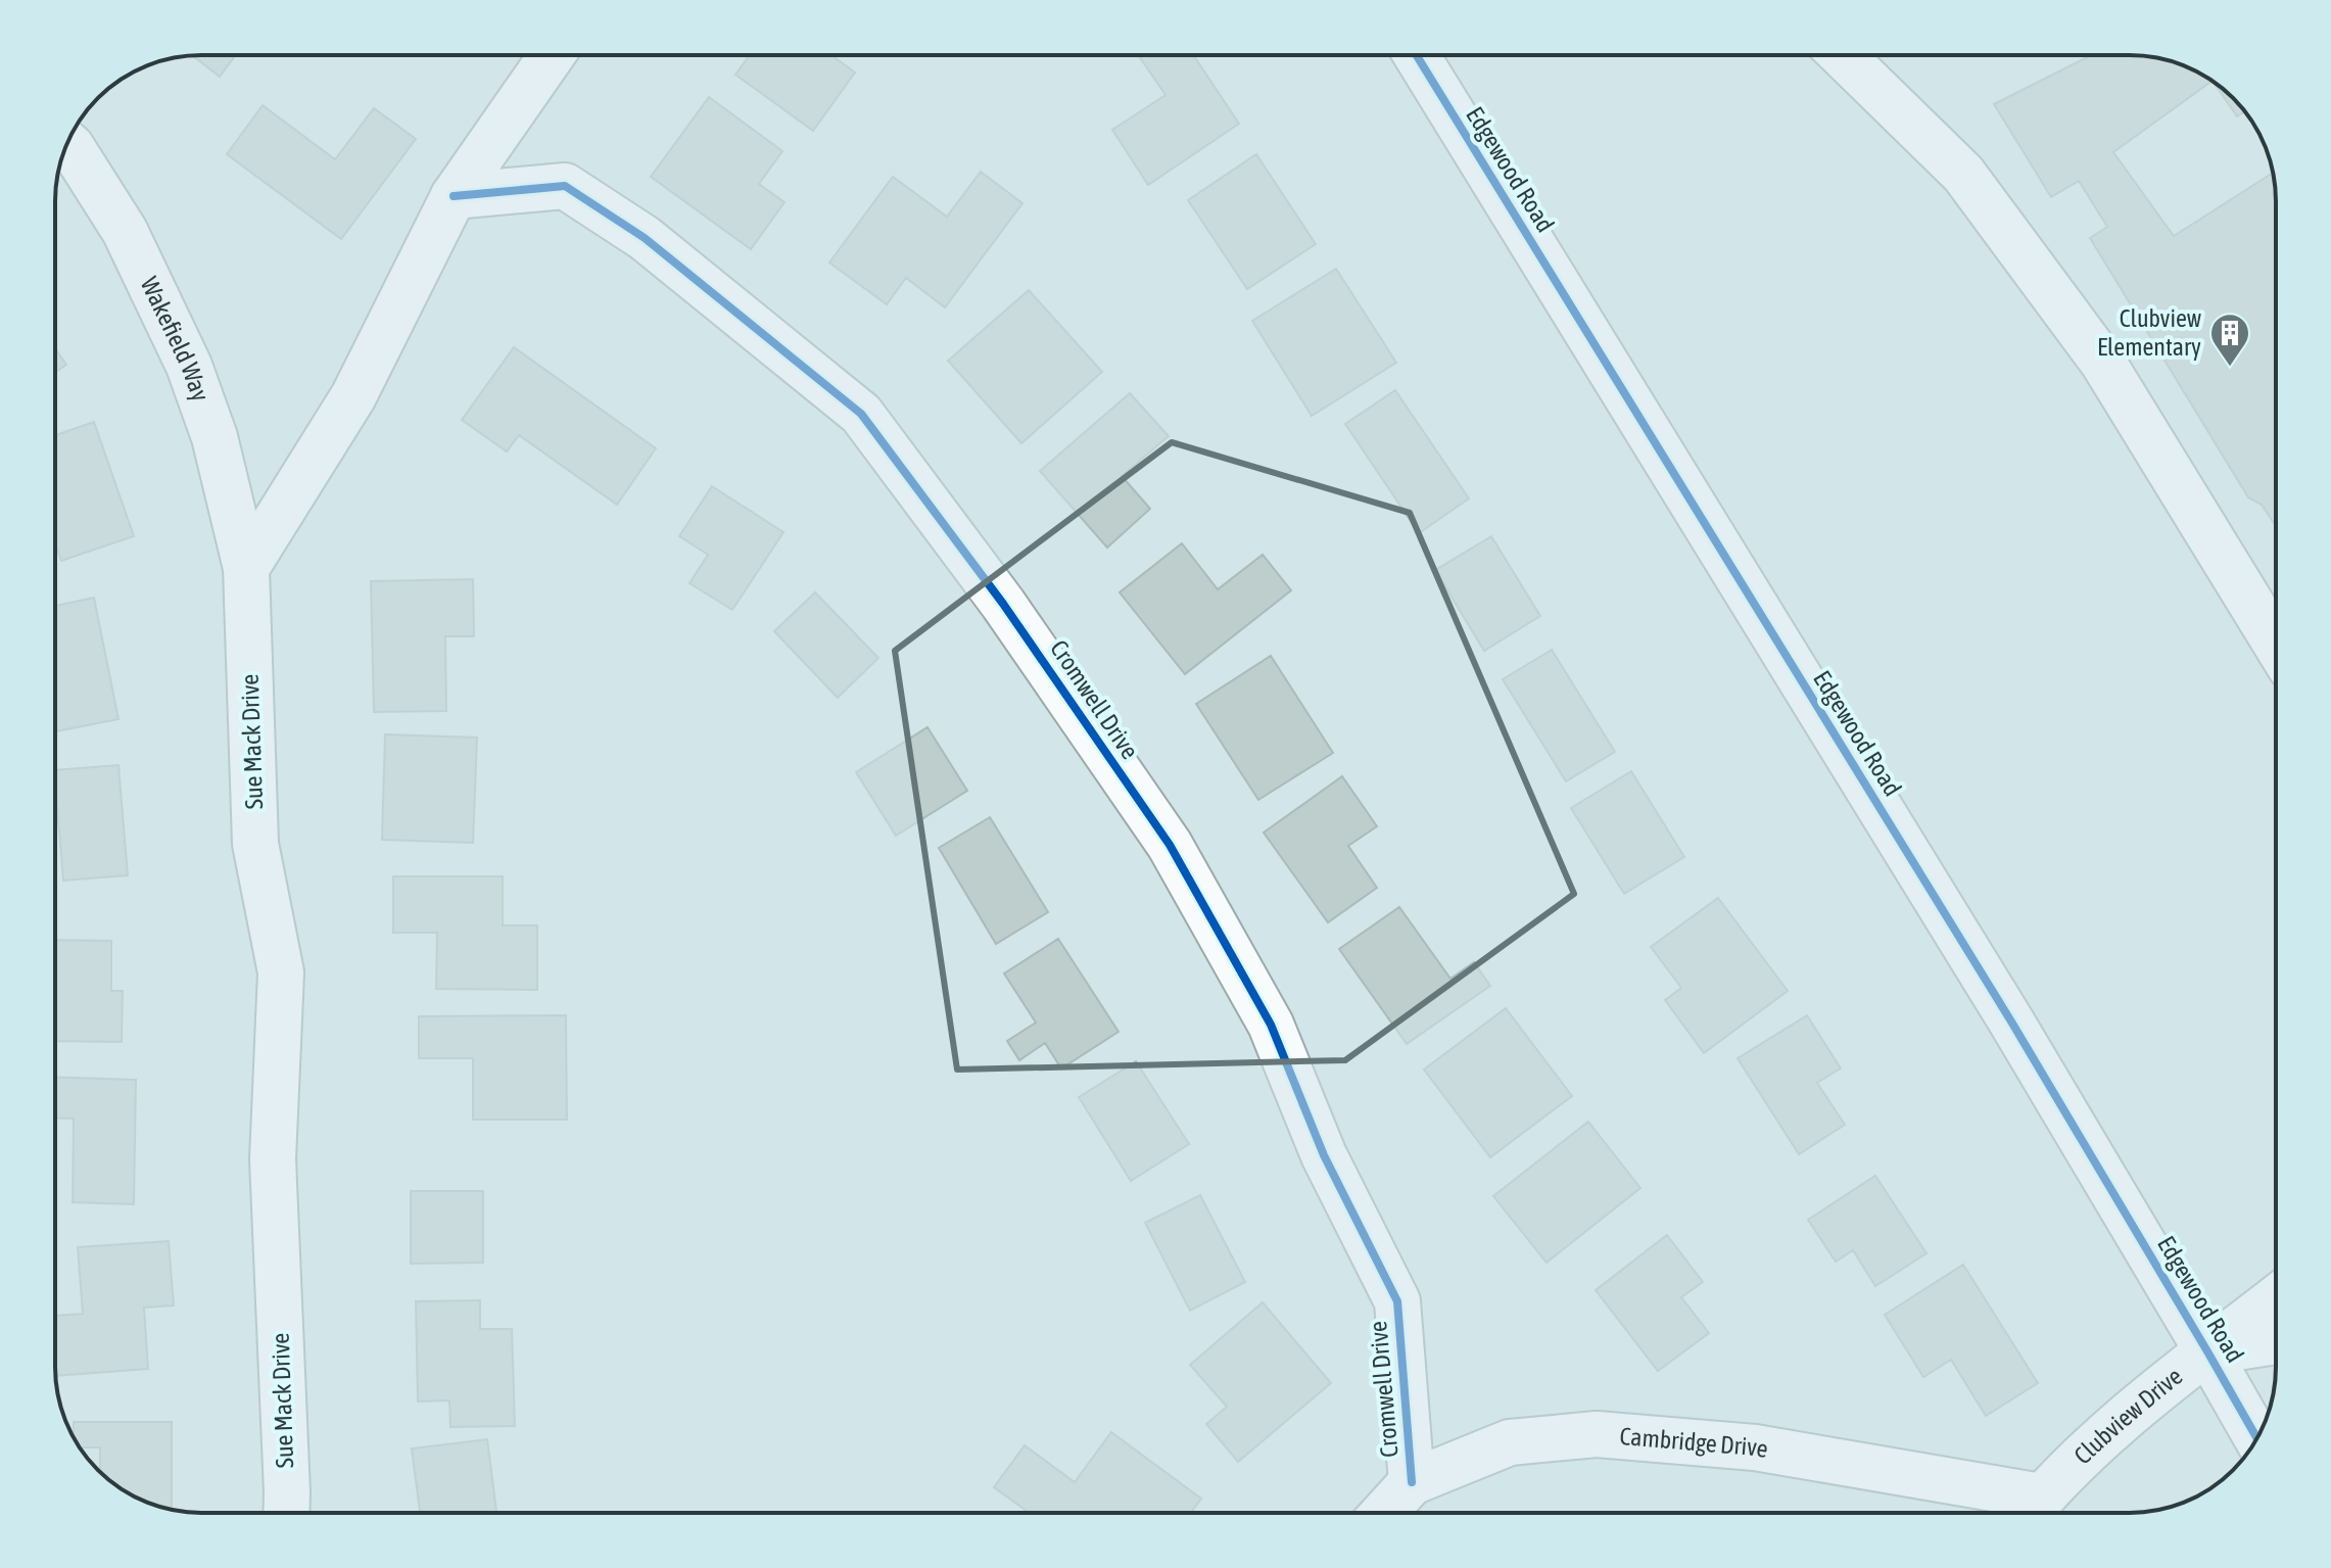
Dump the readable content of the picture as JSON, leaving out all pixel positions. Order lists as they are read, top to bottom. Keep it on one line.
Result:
{"streets":{"street":["Edgewood Road","Wakefield Way","Cromwell Drive","Sue Mack Drive","Clubview Drive","Cambridge Drive"]},"crossings":[["Edgewood Road","Clubview Drive"],["Wakefield Way","Sue Mack Drive"],["Cromwell Drive","Cambridge Drive"],["Clubview Drive","Cambridge Drive"]],"places":{"building":["Clubview Elementary"]}}
